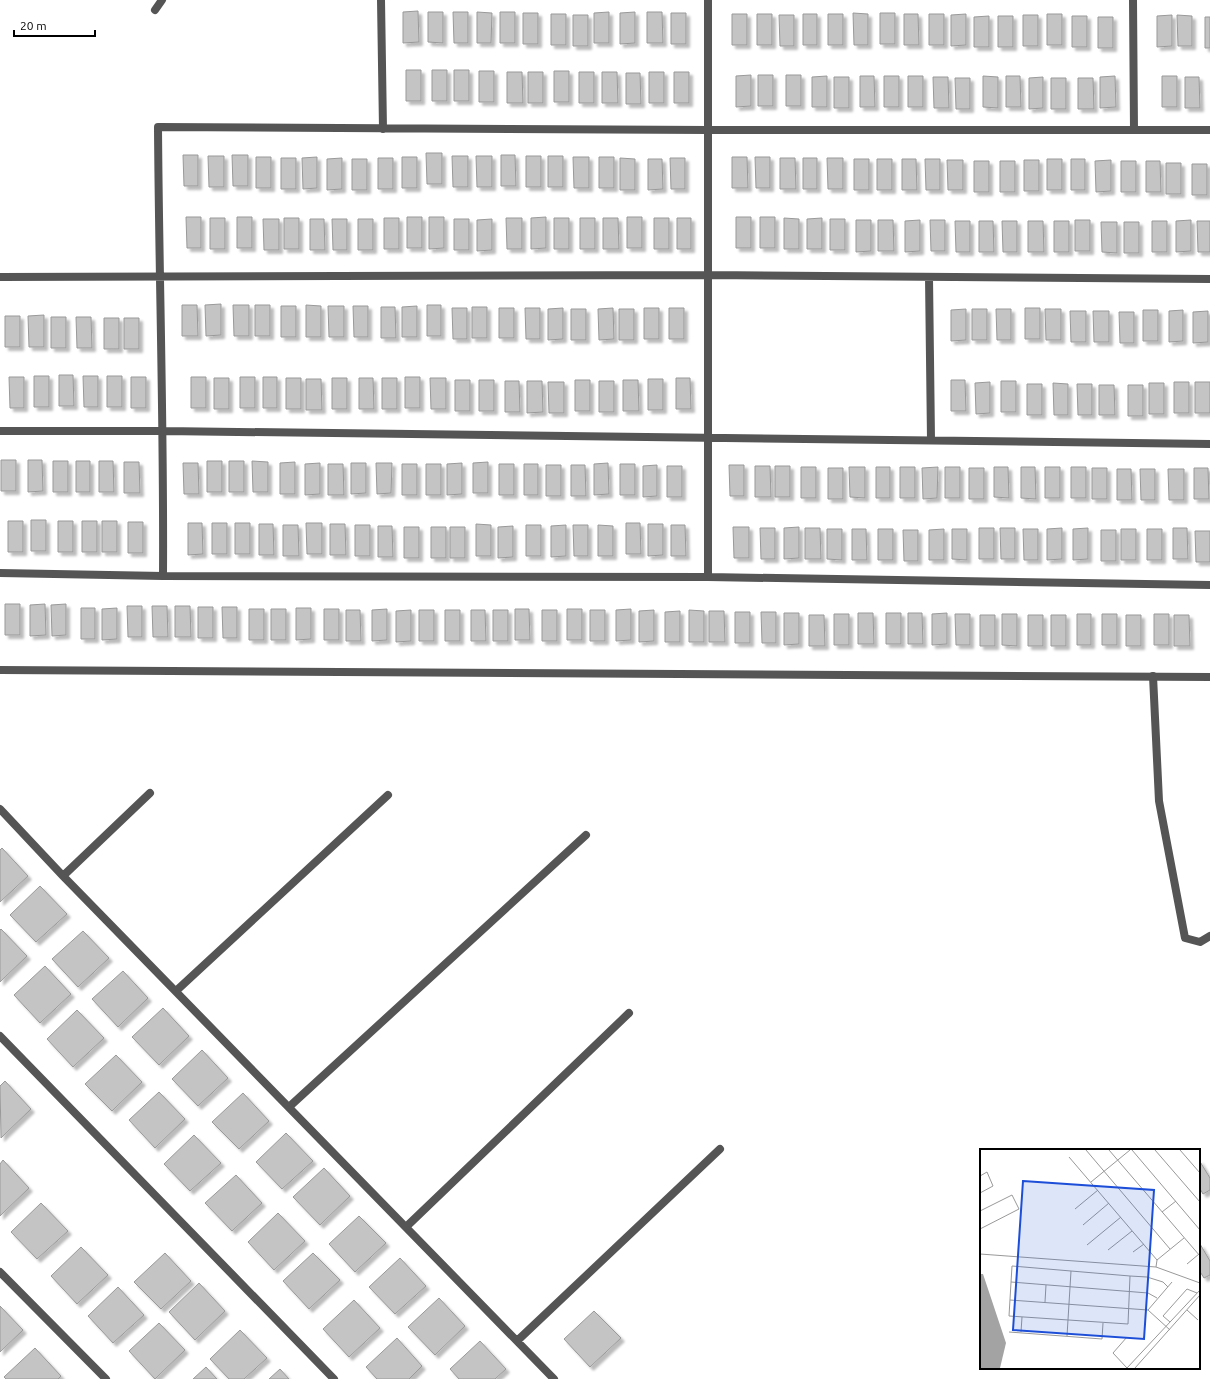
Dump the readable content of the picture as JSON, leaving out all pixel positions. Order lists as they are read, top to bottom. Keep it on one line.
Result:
{"scale_bar":"20 m"}
